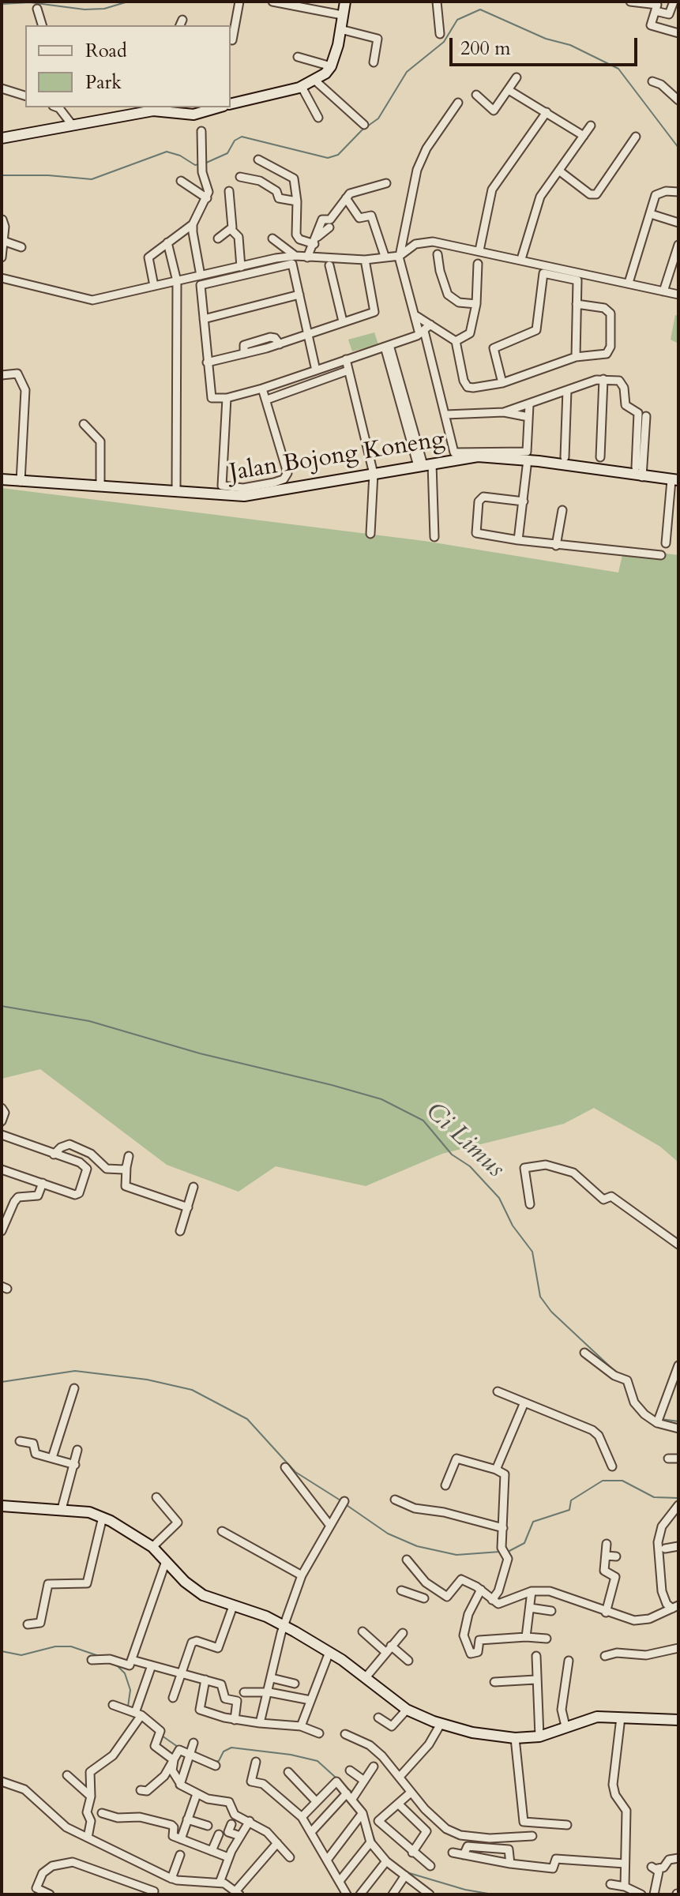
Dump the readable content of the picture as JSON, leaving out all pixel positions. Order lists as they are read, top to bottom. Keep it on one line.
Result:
{"streets":{"street":["Jalan Bojong Koneng"]},"water":["Ci Limus"],"legend":["Road","Park"],"scale_bar":"200 m"}
